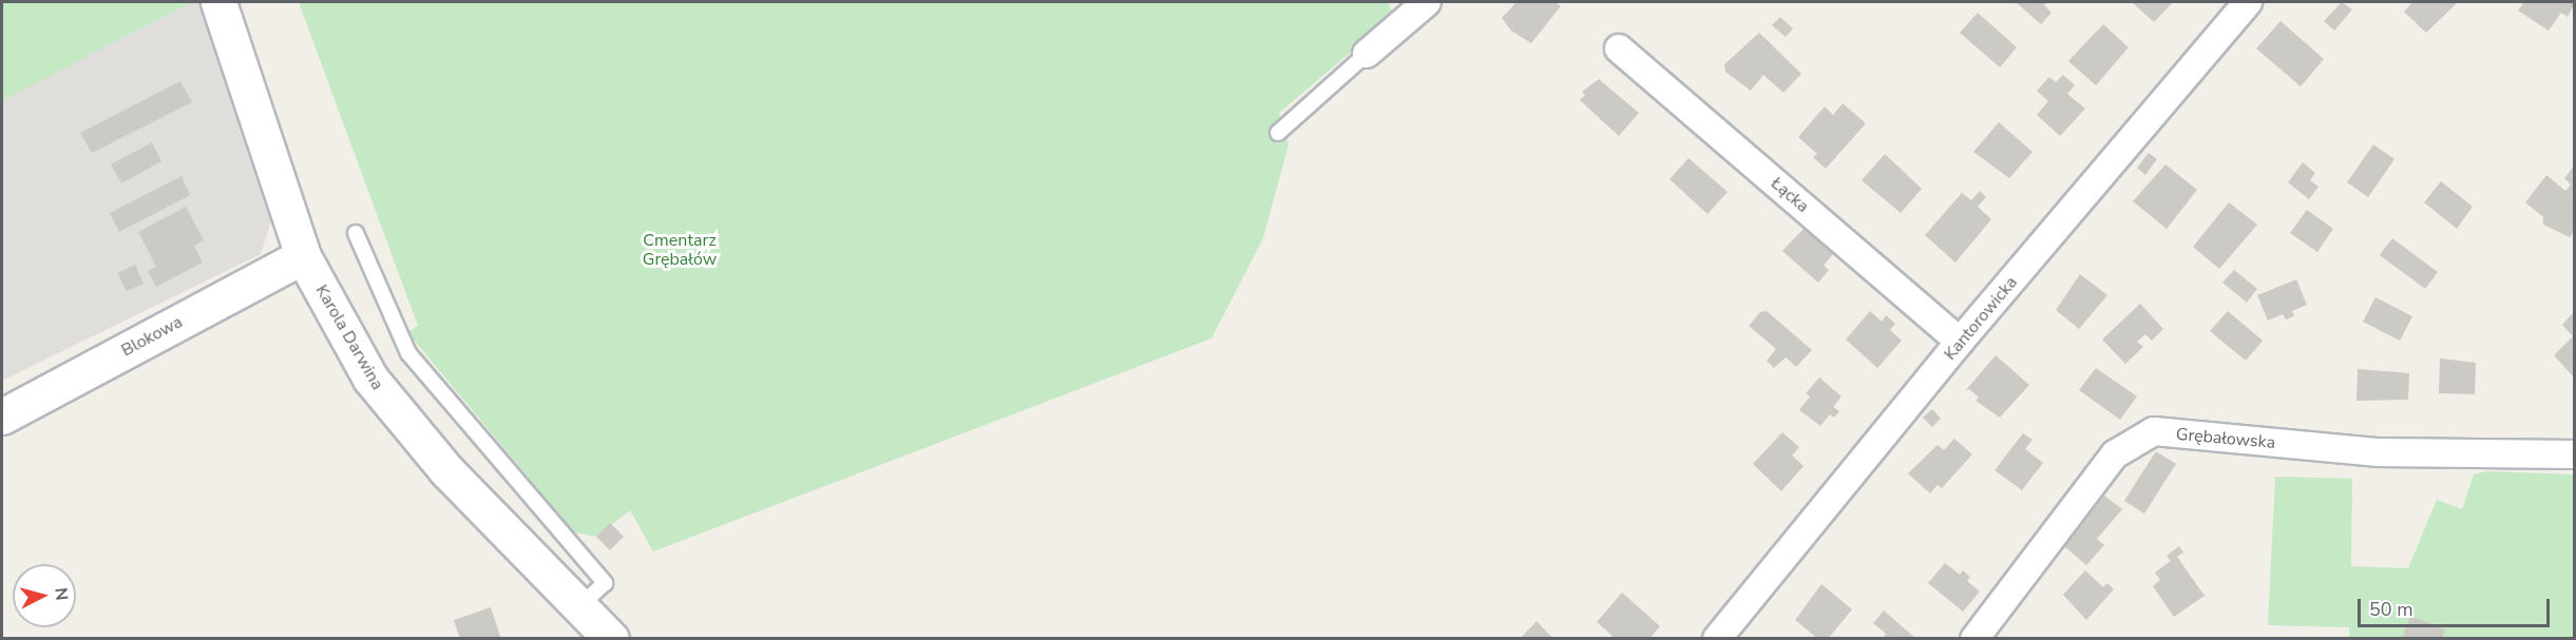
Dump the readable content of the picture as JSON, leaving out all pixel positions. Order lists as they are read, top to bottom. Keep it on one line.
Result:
{"streets":{"street":["Łącka","Kantorowicka","Blokowa","Karola Darwina","Grębałowska"]},"crossings":[["Łącka","Kantorowicka"],["Blokowa","Karola Darwina"]],"parks":["Cmentarz Grębałów"],"scale_bar":"50 m","north":"right"}
